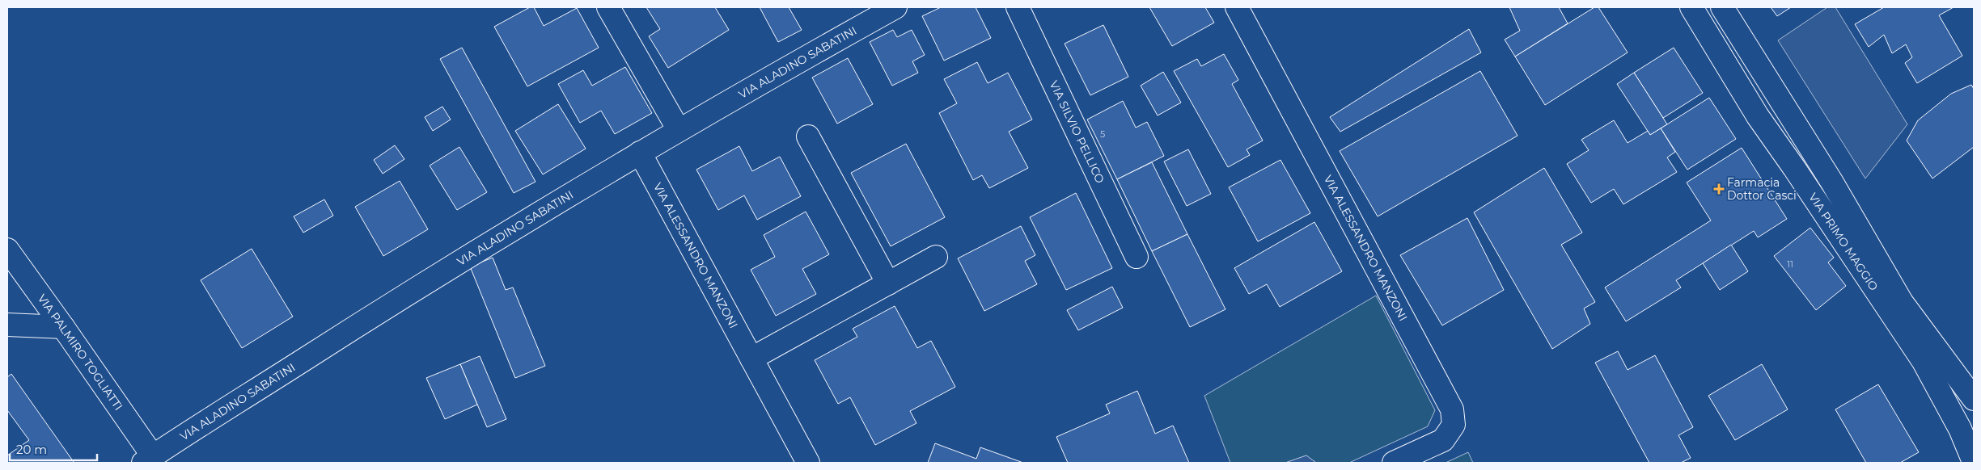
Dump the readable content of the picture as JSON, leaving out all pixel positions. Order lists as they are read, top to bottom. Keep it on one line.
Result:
{"streets":{"street":["VIA ALADINO SABATINI","VIA SILVIO PELLICO","VIA PRIMO MAGGIO","VIA ALESSANDRO MANZONI","VIA PALMIRO TOGLIATTI"]},"crossings":[["VIA ALADINO SABATINI","VIA ALESSANDRO MANZONI"],["VIA ALADINO SABATINI","VIA PALMIRO TOGLIATTI"]],"places":{"health":["Farmacia Dottor Casci"]},"house_numbers":["5","11"],"scale_bar":"20 m"}
